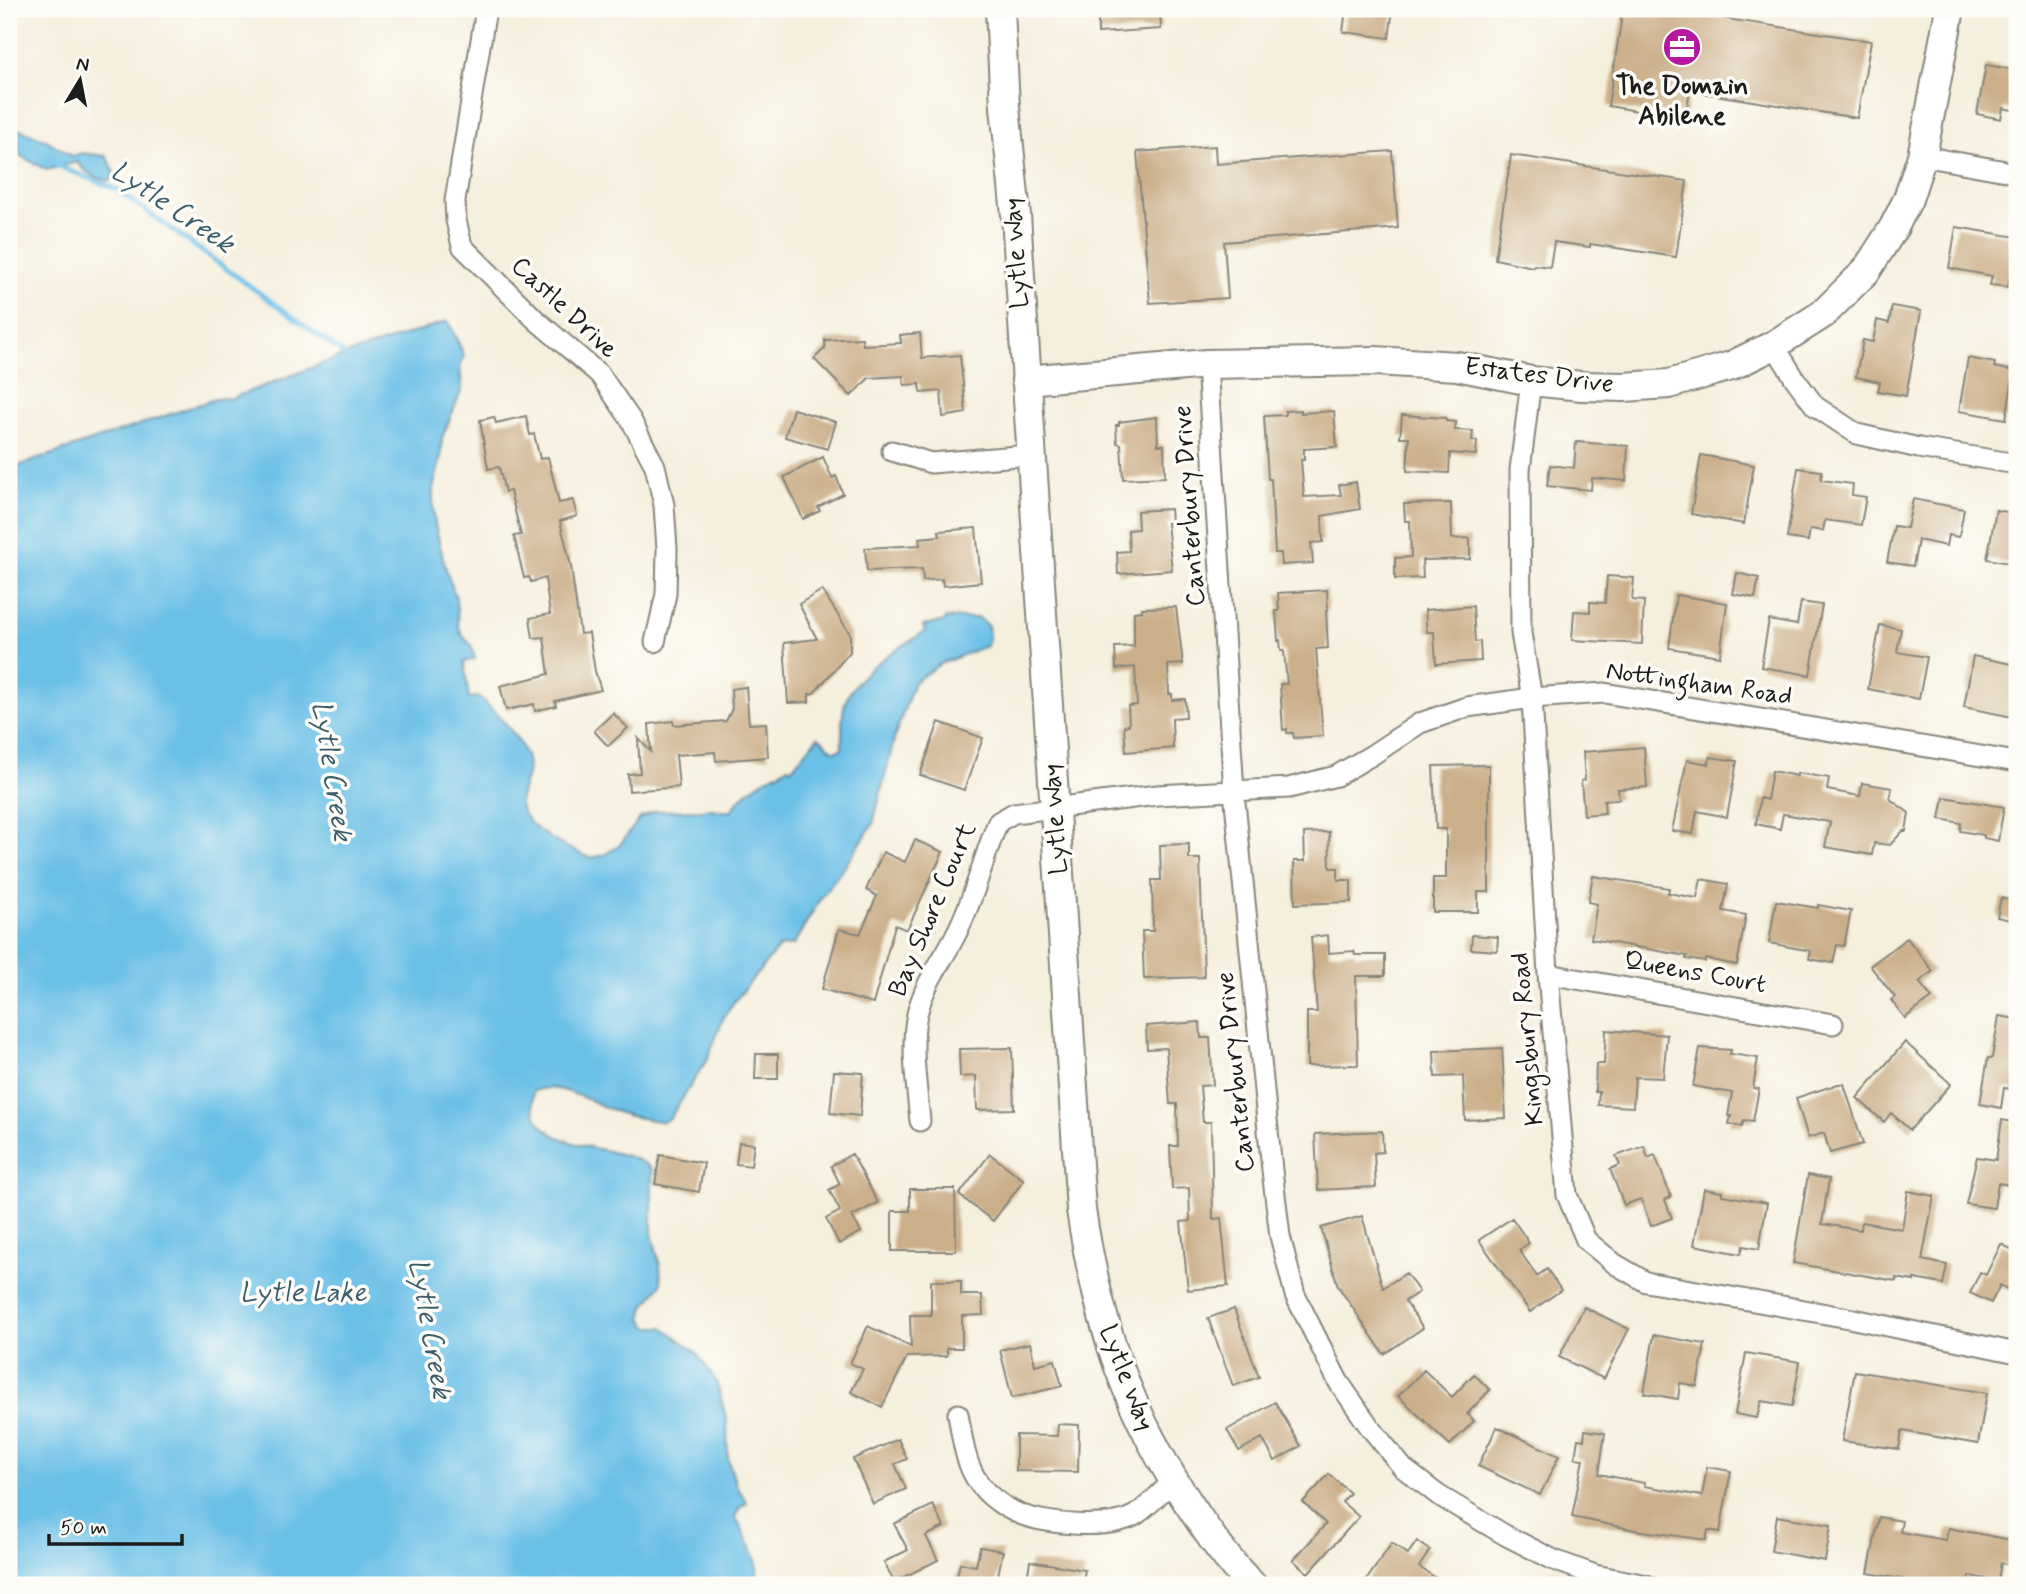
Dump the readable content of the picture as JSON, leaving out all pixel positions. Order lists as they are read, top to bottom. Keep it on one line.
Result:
{"streets":{"street":["Lytle Way","Castle Drive","Estates Drive","Canterbury Drive","Nottingham Road","Bay Shore Court","Queens Court","Kingsbury Road"]},"crossings":[["Lytle Way","Estates Drive"],["Lytle Way","Nottingham Road"],["Lytle Way","Bay Shore Court"],["Estates Drive","Canterbury Drive"],["Estates Drive","Kingsbury Road"],["Canterbury Drive","Nottingham Road"],["Nottingham Road","Bay Shore Court"],["Nottingham Road","Kingsbury Road"],["Queens Court","Kingsbury Road"]],"water":["Lytle Creek","Lytle Lake"],"places":{"office":["The Domain Abilene"]},"scale_bar":"50 m","north":"top"}
